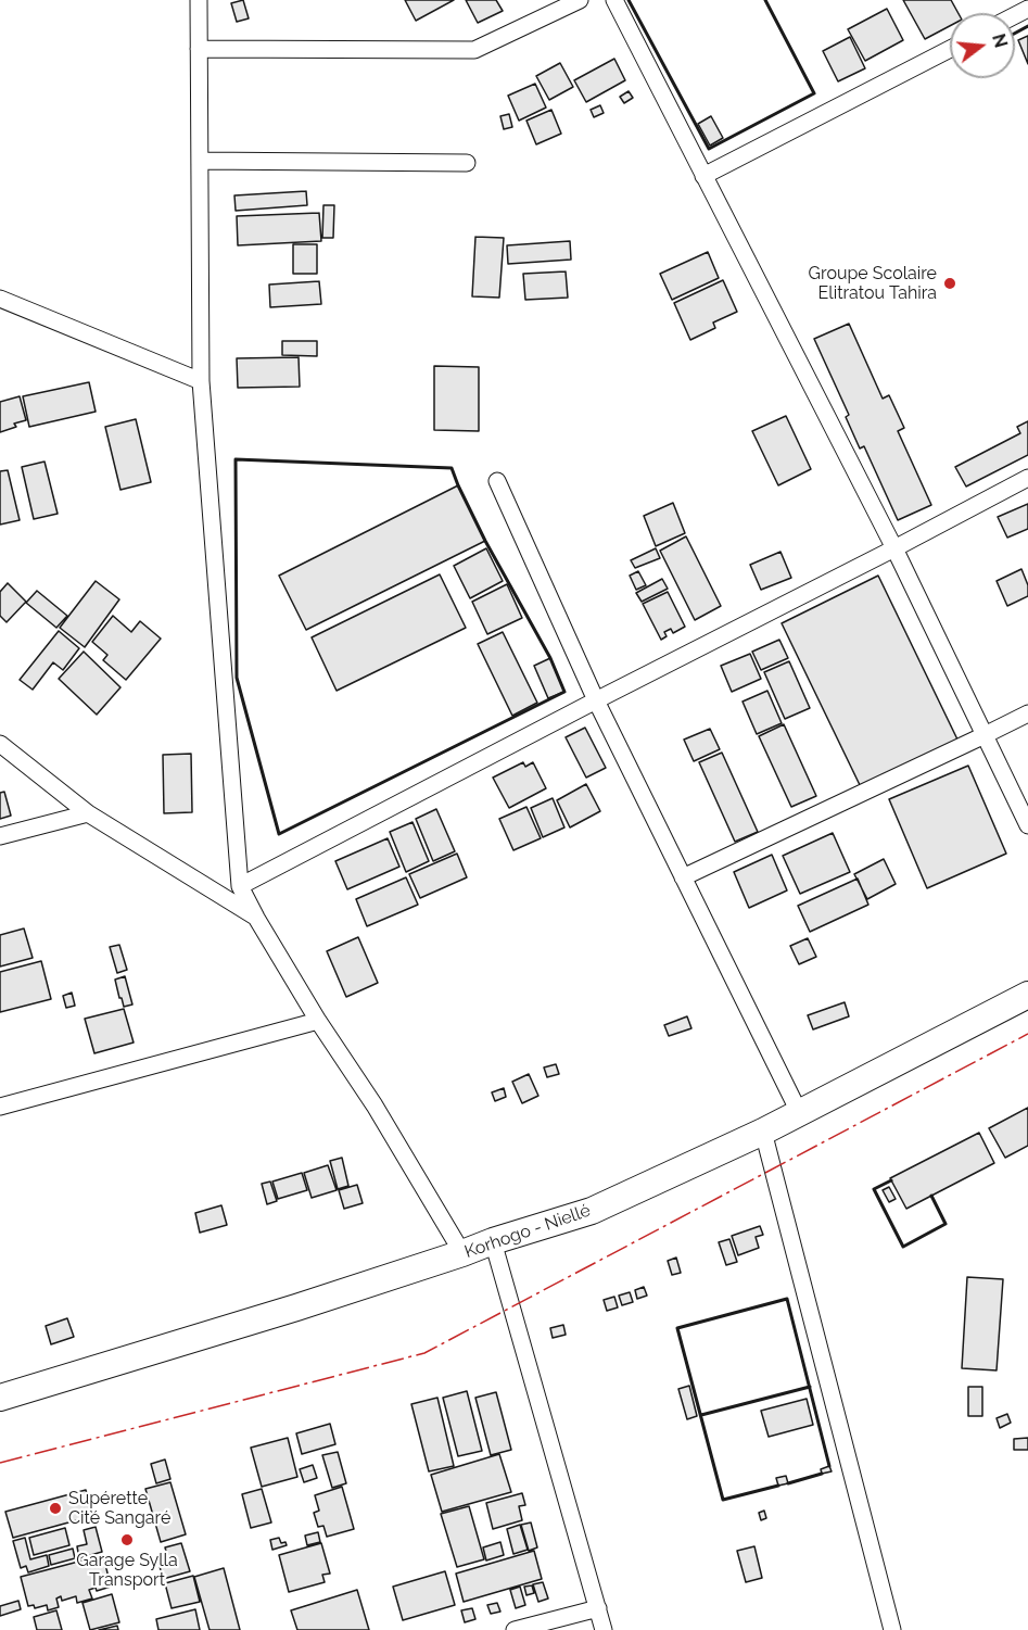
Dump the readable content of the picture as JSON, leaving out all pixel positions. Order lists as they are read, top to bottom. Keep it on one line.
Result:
{"streets":{"main road":["Korhogo - Niellé"]},"places":["Groupe Scolaire Elitratou Tahira","Supérette Cité Sangaré","Garage Sylla Transport"],"north":"right"}
